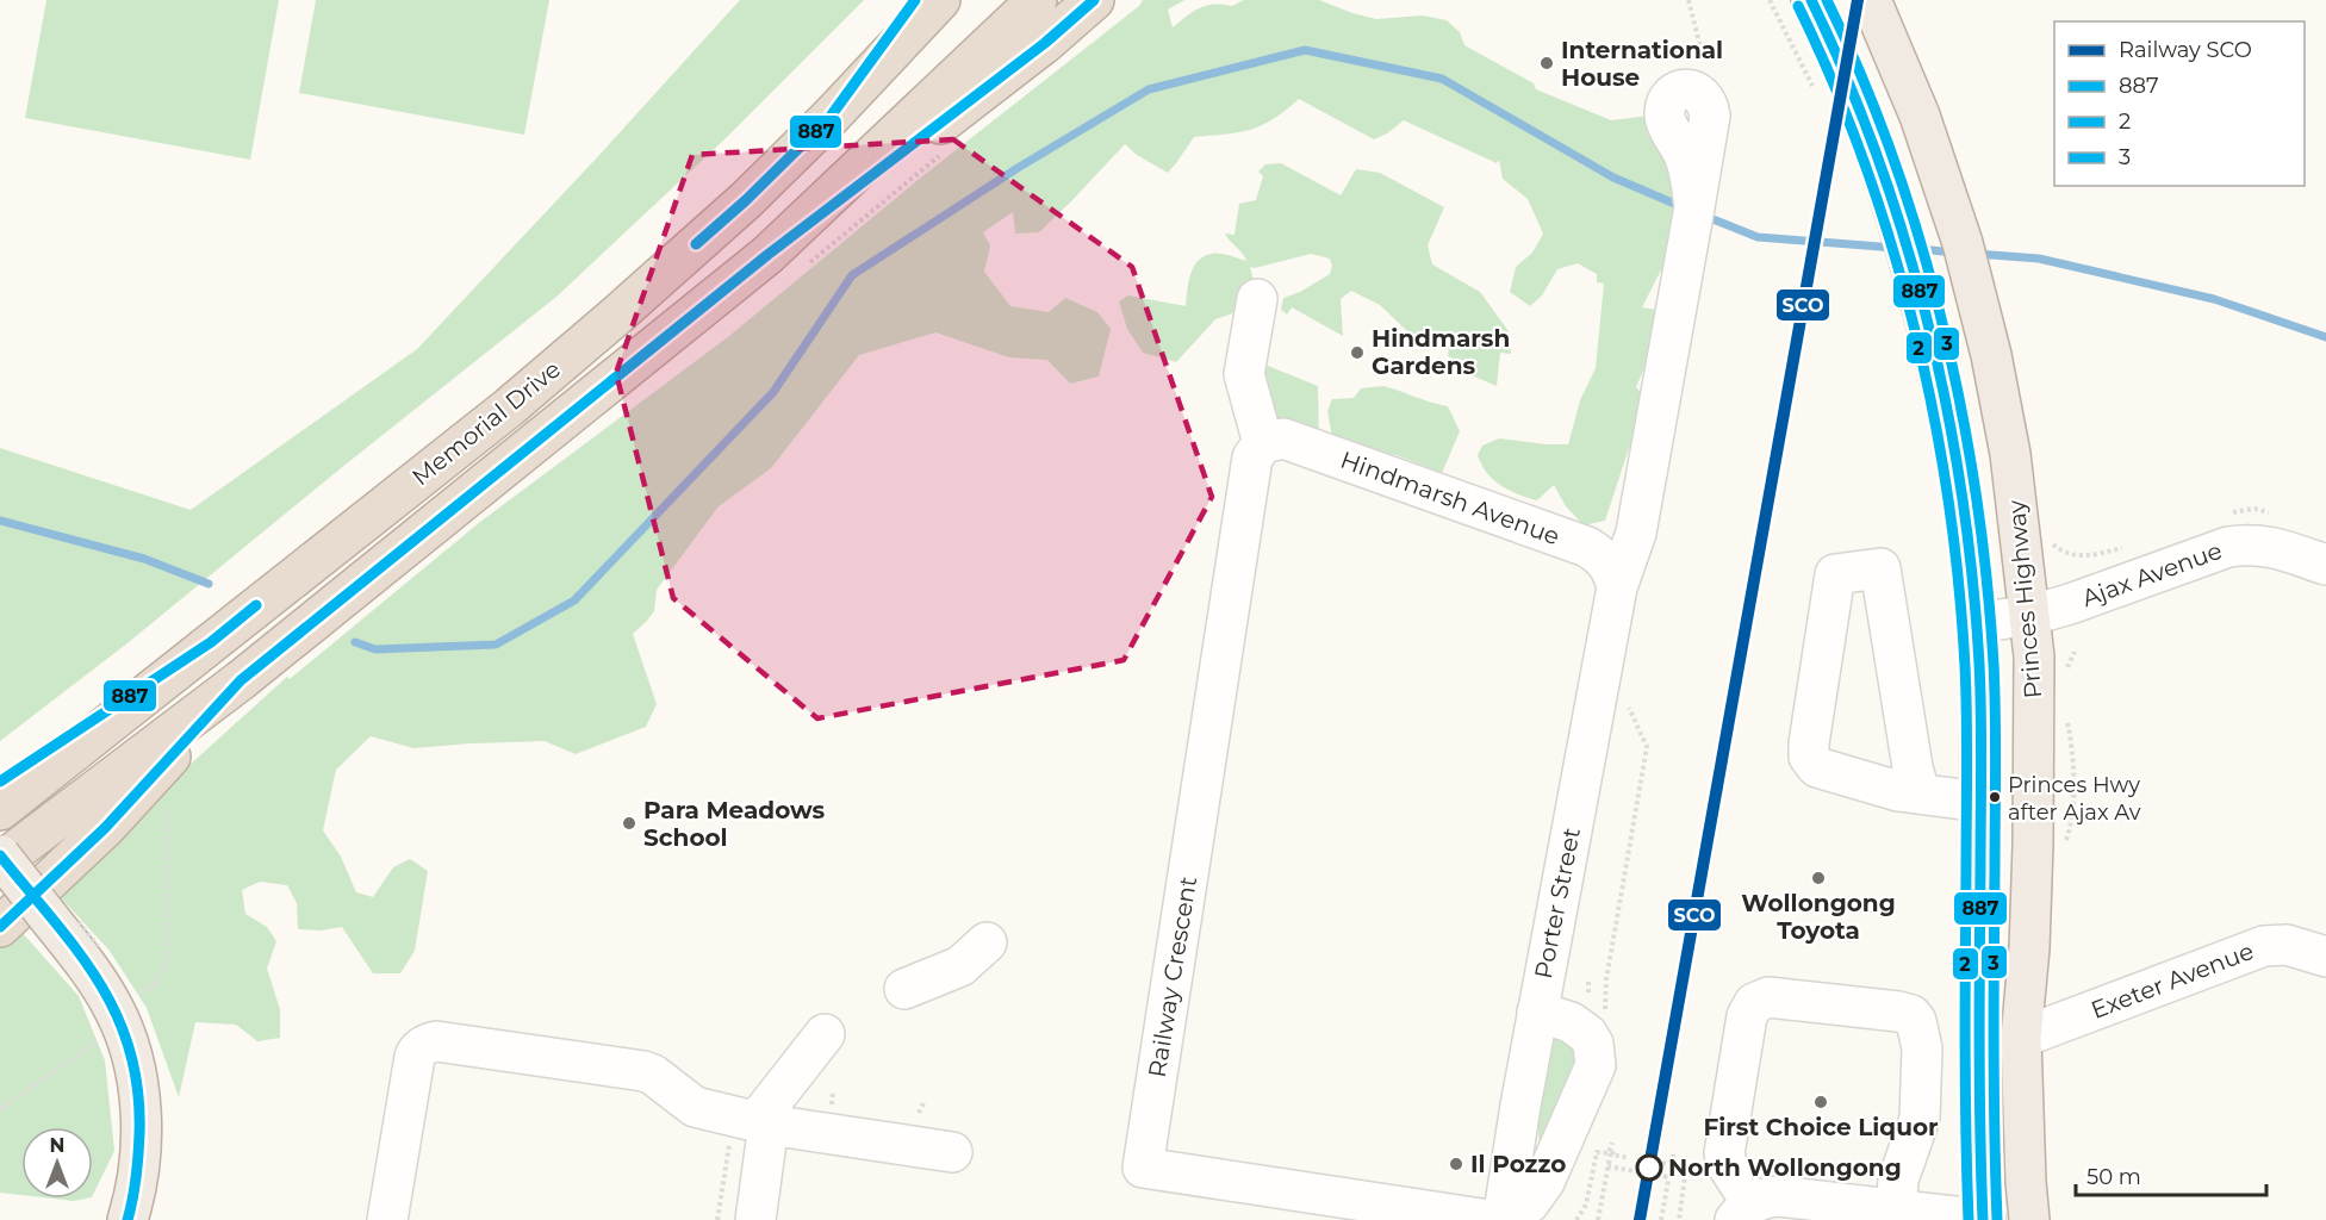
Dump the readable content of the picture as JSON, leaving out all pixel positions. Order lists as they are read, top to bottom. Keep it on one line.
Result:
{"streets":{"highway":["Memorial Drive"],"main road":["Princes Highway"],"street":["Hindmarsh Avenue","Ajax Avenue","Porter Street","Railway Crescent","Exeter Avenue"]},"crossings":[["Hindmarsh Avenue","Porter Street"],["Hindmarsh Avenue","Railway Crescent"],["Ajax Avenue","Princes Highway"],["Princes Highway","Exeter Avenue"]],"places":["International House","Hindmarsh Gardens","Princes Hwy after Ajax Av","Para Meadows School","Wollongong Toyota","First Choice Liquor","Il Pozzo","North Wollongong"],"lines":["rail line SCO","transit line 887","transit line 3","transit line 2"],"legend":["Railway SCO","887","2","3"],"scale_bar":"50 m","north":"top"}
